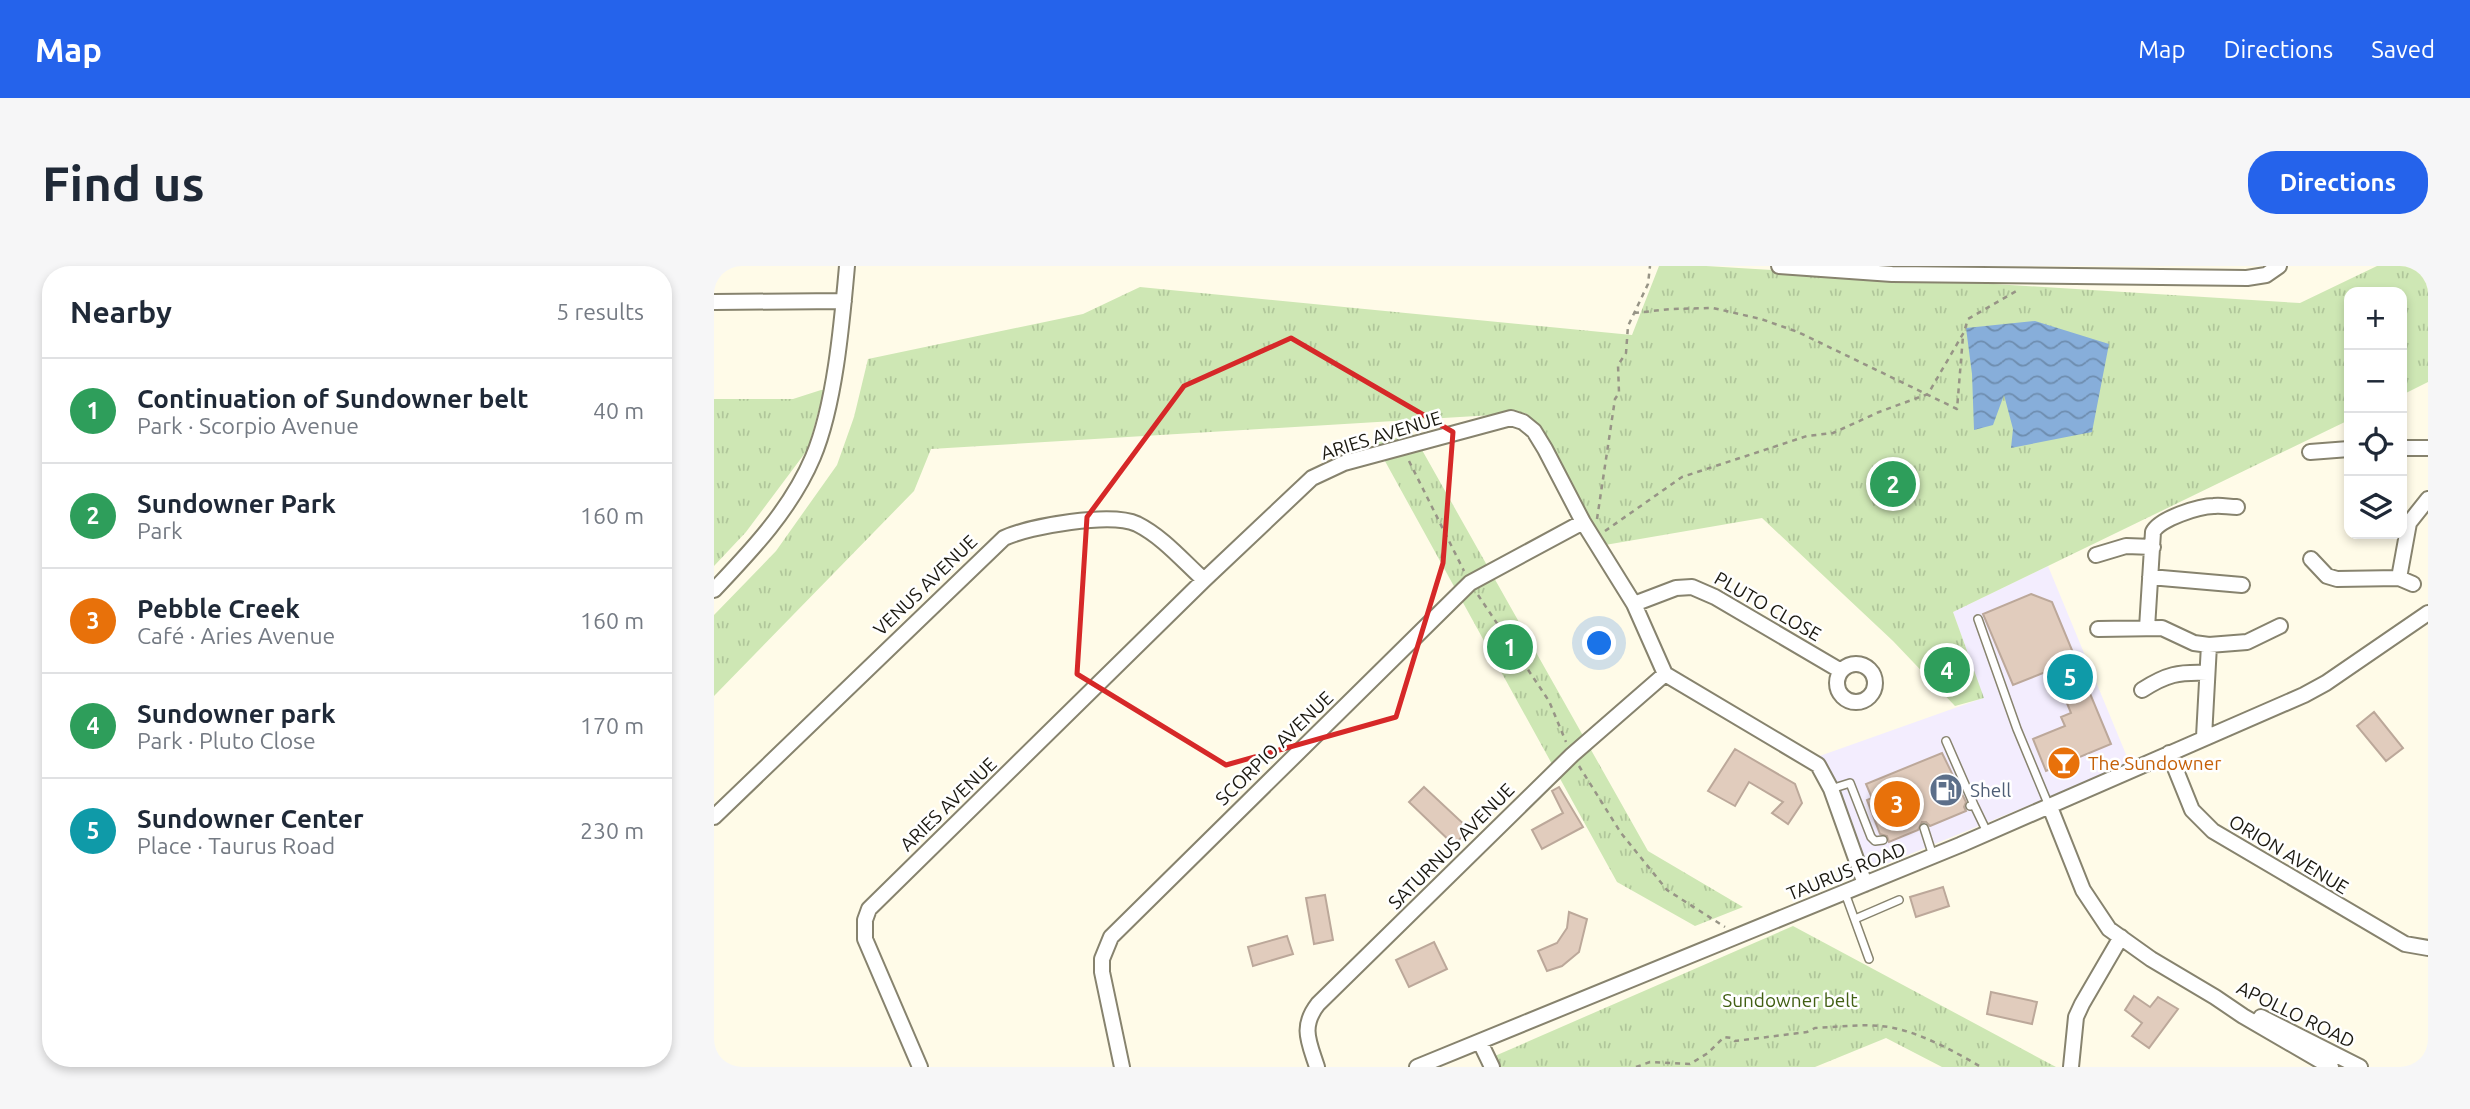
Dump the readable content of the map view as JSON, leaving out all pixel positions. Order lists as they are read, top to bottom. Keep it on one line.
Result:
{"streets":{"street":["ARIES AVENUE","VENUS AVENUE","PLUTO CLOSE","SCORPIO AVENUE","SATURNUS AVENUE","ORION AVENUE","TAURUS ROAD","APOLLO ROAD"]},"crossings":[["ARIES AVENUE","VENUS AVENUE"],["ARIES AVENUE","PLUTO CLOSE"],["ARIES AVENUE","SCORPIO AVENUE"],["ARIES AVENUE","SATURNUS AVENUE"],["ORION AVENUE","TAURUS ROAD"],["TAURUS ROAD","APOLLO ROAD"]],"parks":["Sundowner belt"],"places":{"bar":["The Sundowner"],"fuel station":["Shell"]},"page":{"header":"Map","nav":["Map","Directions","Saved"],"buttons":"Directions","title":"Find us","heading":["Nearby","5 results"],"map_buttons":["+","−"],"list":[{"mark":"1","name":"Continuation of Sundowner belt","note":"Park · Scorpio Avenue","value":"40 m"},{"mark":"2","name":"Sundowner Park","note":"Park","value":"160 m"},{"mark":"3","name":"Pebble Creek","note":"Café · Aries Avenue","value":"160 m"},{"mark":"4","name":"Sundowner park","note":"Park · Pluto Close","value":"170 m"},{"mark":"5","name":"Sundowner Center","note":"Place · Taurus Road","value":"230 m"}],"pins":["2","1","4","5","3"]}}
